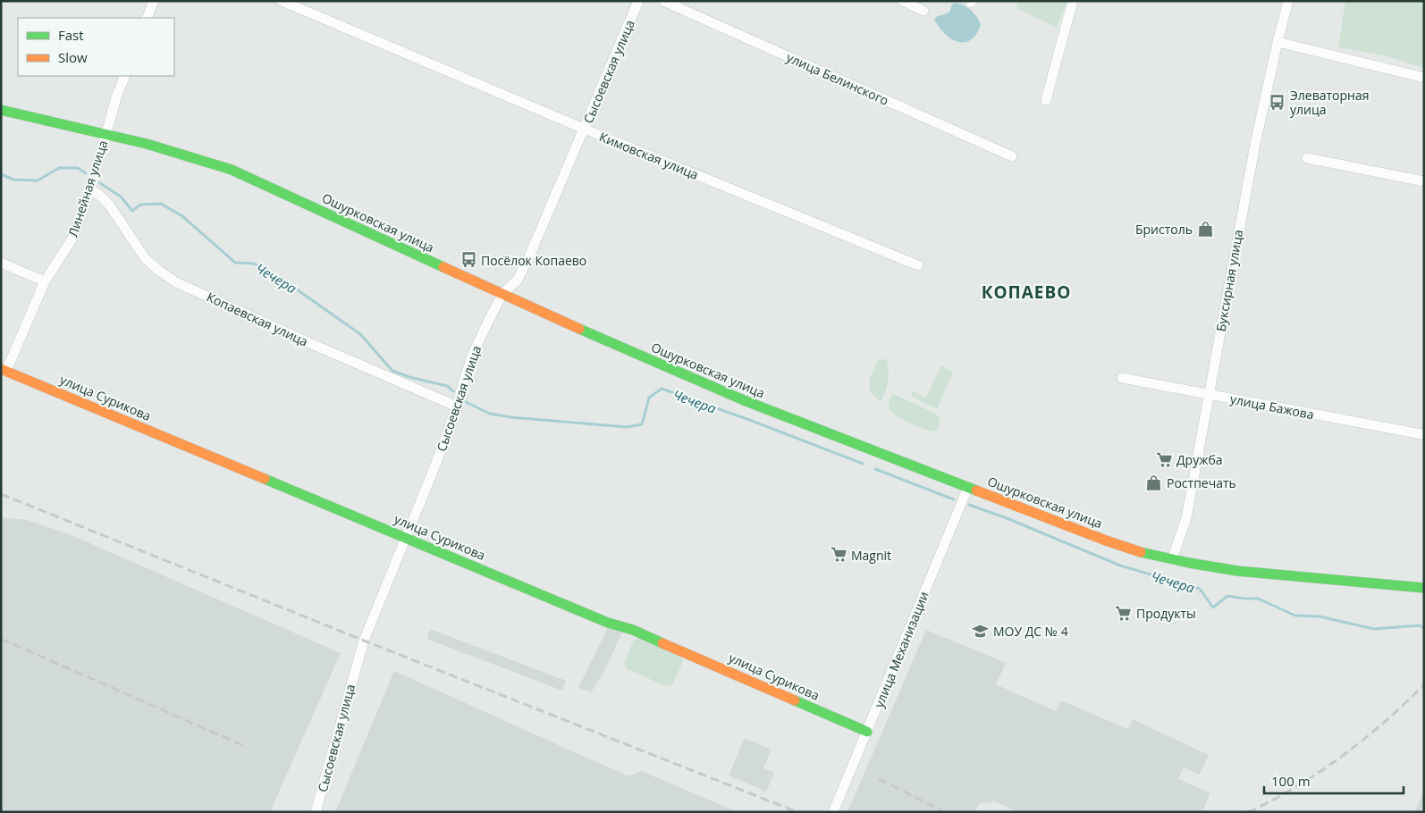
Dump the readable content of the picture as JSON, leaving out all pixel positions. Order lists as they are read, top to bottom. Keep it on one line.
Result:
{"streets":{"street":["Сысоевская улица","улица Белинского","Кимовская улица","Линейная улица","Ошурковская улица","Буксирная улица","Копаевская улица","улица Сурикова","улица Бажова","улица Механизации"]},"crossings":[["Сысоевская улица","Кимовская улица"],["Сысоевская улица","Ошурковская улица"],["Сысоевская улица","Копаевская улица"],["Сысоевская улица","улица Сурикова"],["Линейная улица","Ошурковская улица"],["Линейная улица","Копаевская улица"],["Линейная улица","улица Сурикова"],["Ошурковская улица","Буксирная улица"],["Ошурковская улица","улица Механизации"],["Буксирная улица","улица Бажова"],["улица Сурикова","улица Механизации"]],"districts":["КОПАЕВО"],"water":["Чечера"],"places":{"bus stop":["Элеваторная улица","Посёлок Копаево"],"shop":["Бристоль","Ростпечать"],"supermarket":["Дружба","Magnit","Продукты"],"school or university":["МОУ ДС № 4"]},"legend":["Fast","Slow"],"scale_bar":"100 m"}
